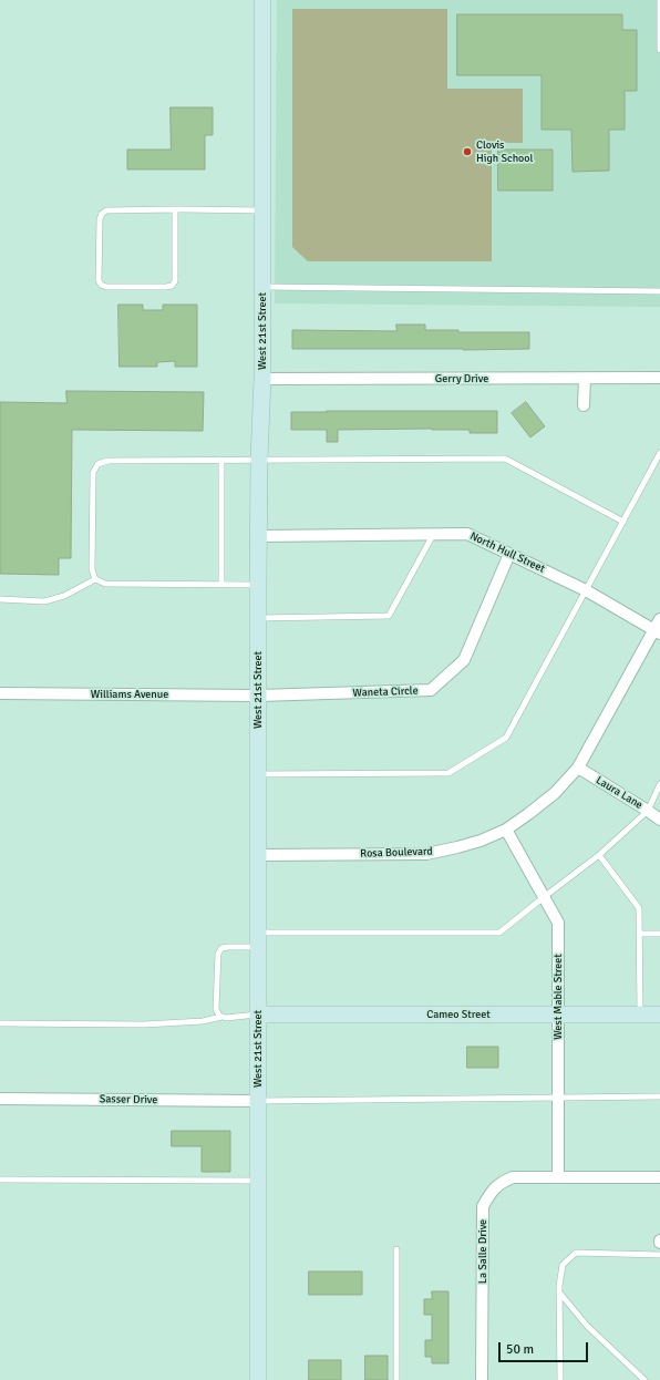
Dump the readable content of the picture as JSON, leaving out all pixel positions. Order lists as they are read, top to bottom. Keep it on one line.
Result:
{"streets":{"main road":["West 21st Street","Cameo Street"],"street":["Gerry Drive","North Hull Street","Waneta Circle","Williams Avenue","Laura Lane","Rosa Boulevard","West Mable Street","Sasser Drive","La Salle Drive"]},"crossings":[["West 21st Street","Gerry Drive"],["West 21st Street","North Hull Street"],["West 21st Street","Waneta Circle"],["West 21st Street","Williams Avenue"],["West 21st Street","Rosa Boulevard"],["West 21st Street","Cameo Street"],["West 21st Street","Sasser Drive"],["North Hull Street","Waneta Circle"],["North Hull Street","Rosa Boulevard"],["Waneta Circle","Williams Avenue"],["Laura Lane","Rosa Boulevard"],["Rosa Boulevard","West Mable Street"],["West Mable Street","Cameo Street"],["West Mable Street","La Salle Drive"]],"places":["Clovis High School"],"scale_bar":"50 m"}
